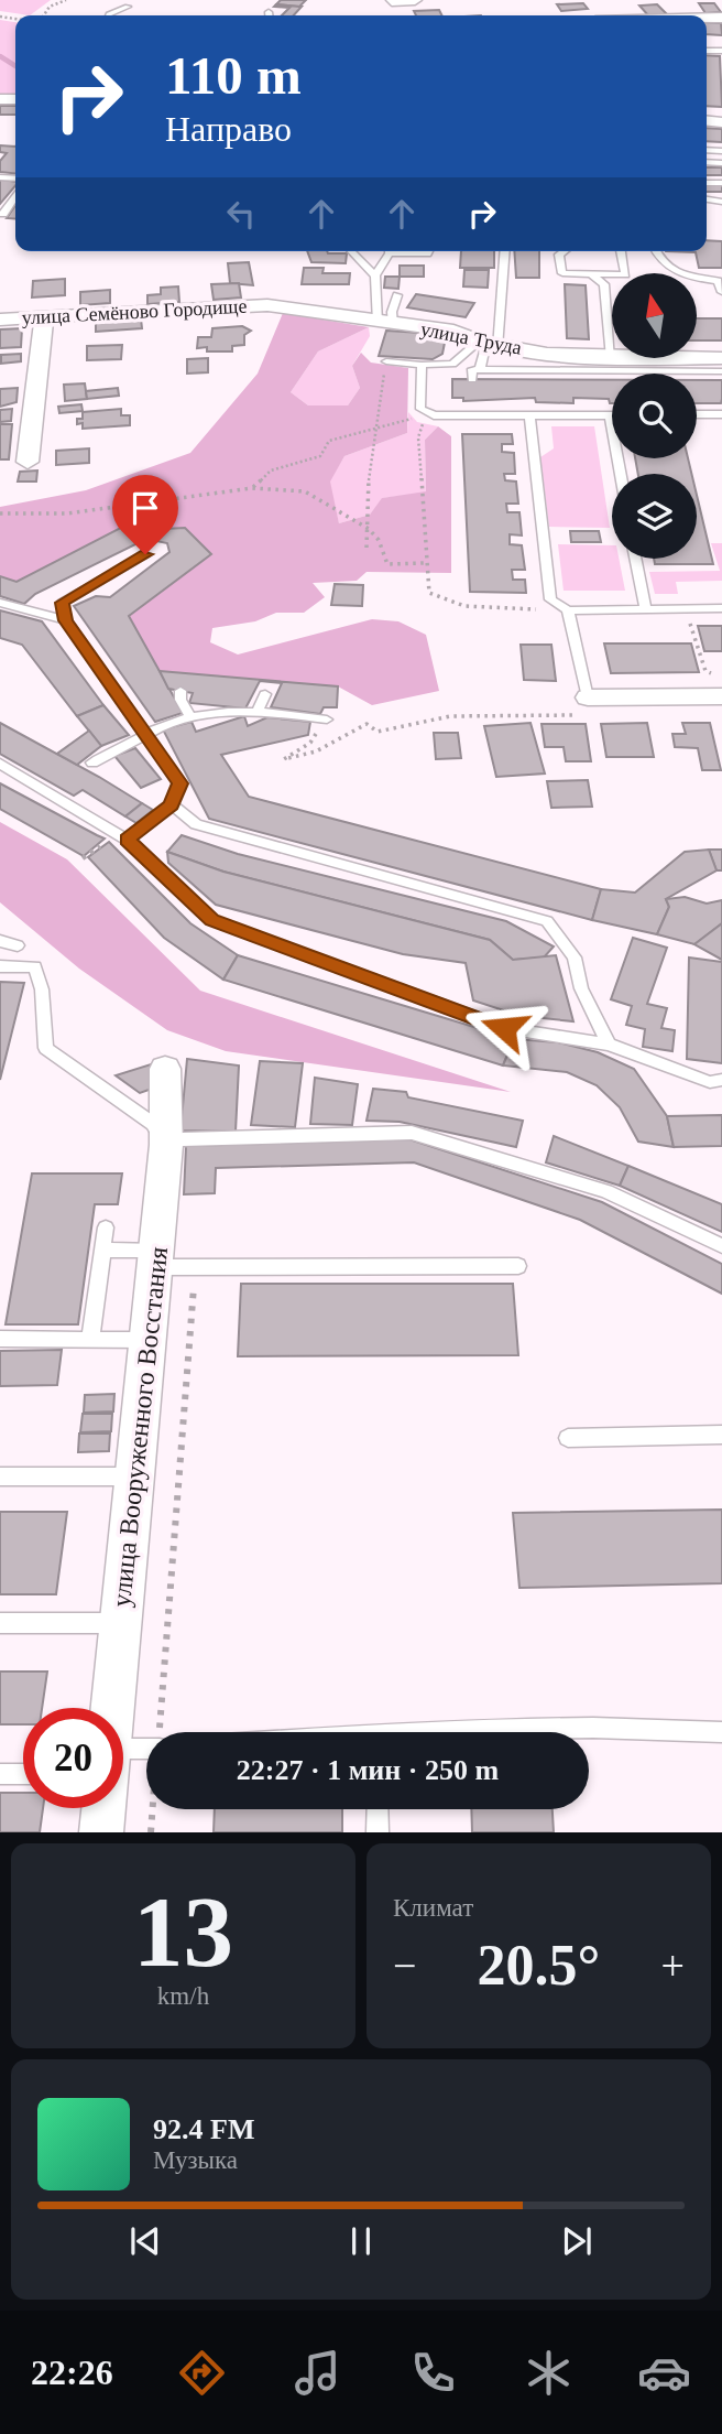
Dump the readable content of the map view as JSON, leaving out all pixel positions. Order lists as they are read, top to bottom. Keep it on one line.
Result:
{"streets":{"street":["улица Семёново Городище","улица Труда","улица Вооруженного Восстания"]},"crossings":[["улица Семёново Городище","улица Труда"]],"north":"top","page":{"turn":["110 m","Направо"],"limit":"20","trip":"22:27 · 1 мин · 250 m","tile":[["13","km/h"],"Климат"],"heat":["−","20.5°","+"],"song":["92.4 FM","Музыка"],"tabs":"22:26"}}
